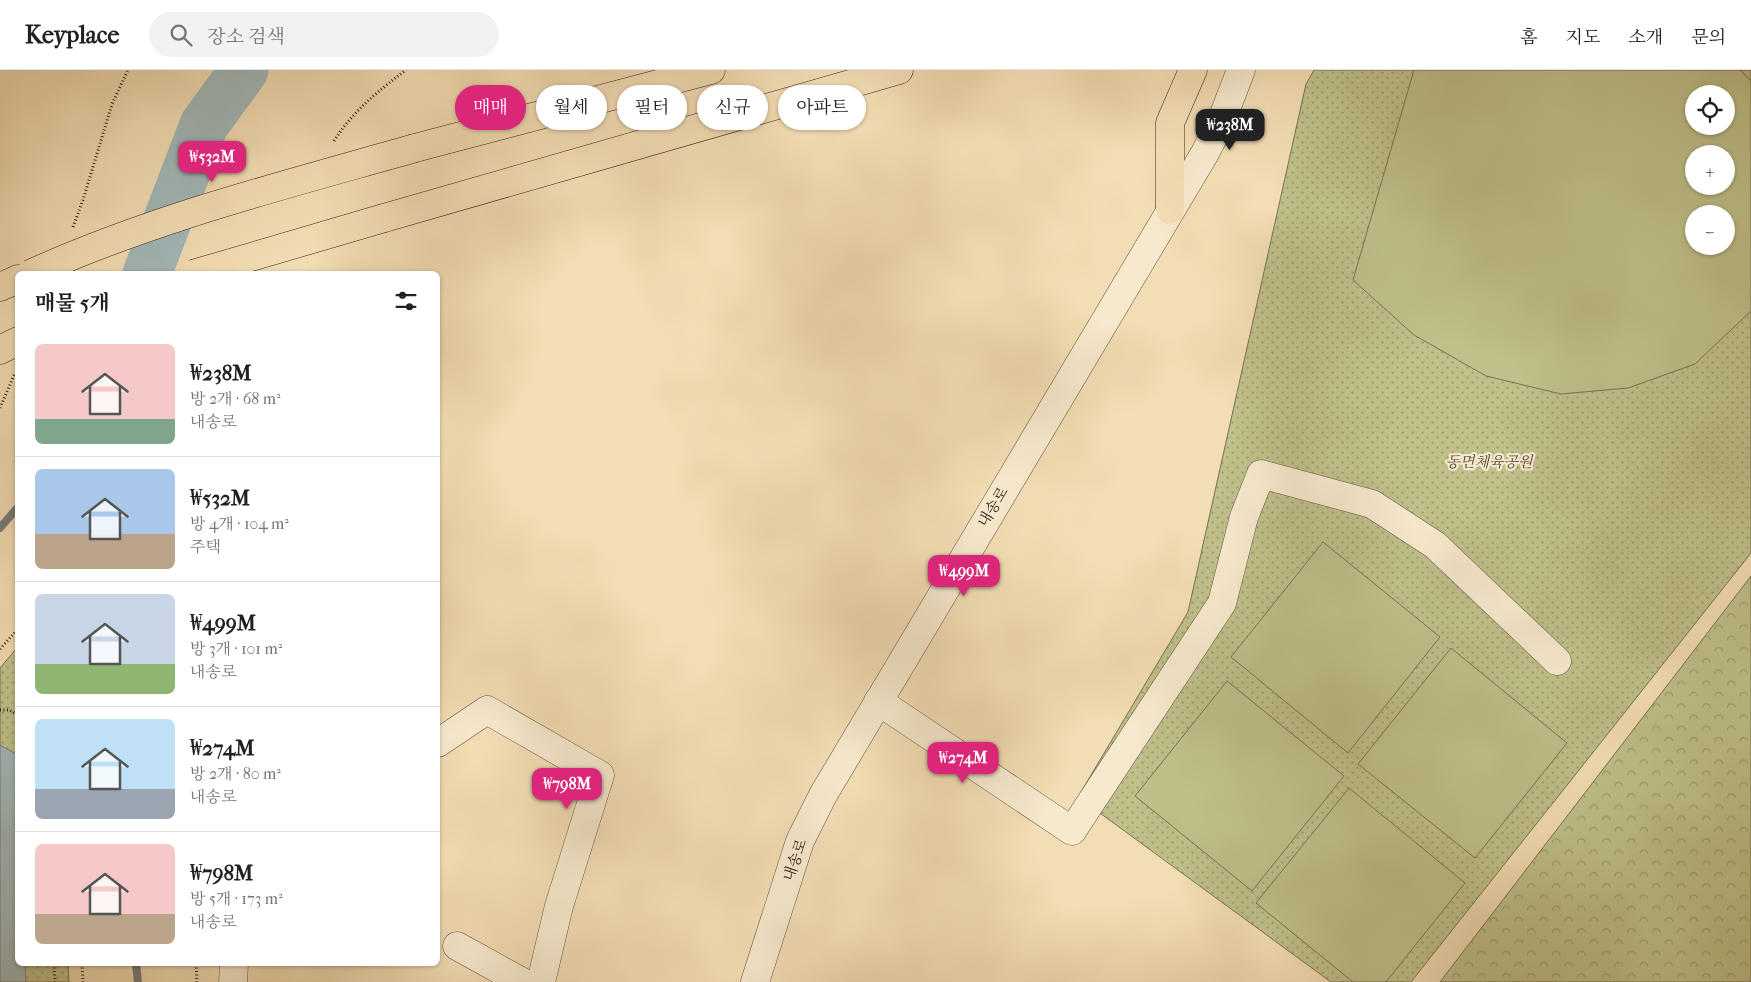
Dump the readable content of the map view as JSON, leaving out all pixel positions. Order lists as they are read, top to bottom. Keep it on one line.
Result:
{"streets":{"street":["내송로"]},"parks":["동면체육공원"],"page":{"header":"Keyplace","search":"장소 검색","nav":["홈","지도","소개","문의"],"map_buttons":["+","−"],"chip":["매매","월세","필터","신규","아파트"],"price":["₩238M","₩532M","₩499M","₩274M","₩798M"],"heading":"매물 5개","list":[{"name":"₩238M","note":"방 2개 · 68 m² · 내송로"},{"name":"₩532M","note":"방 4개 · 104 m² · 주택"},{"name":"₩499M","note":"방 3개 · 101 m² · 내송로"},{"name":"₩274M","note":"방 2개 · 80 m² · 내송로"},{"name":"₩798M","note":"방 5개 · 173 m² · 내송로"}]}}
